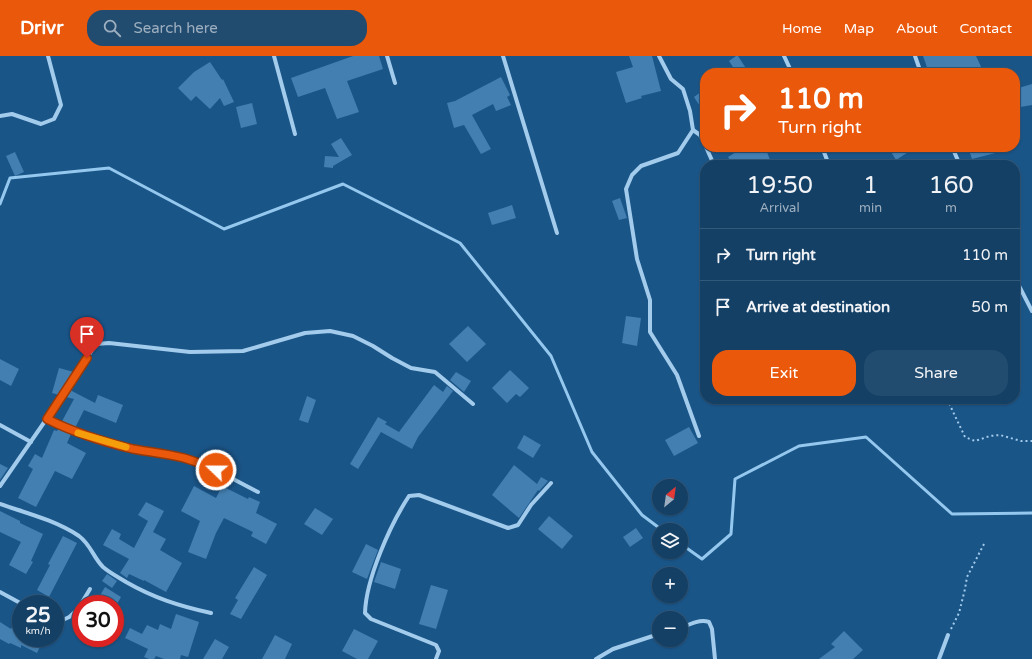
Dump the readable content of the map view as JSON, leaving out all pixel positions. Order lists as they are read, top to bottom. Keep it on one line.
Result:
{"north":"top right","page":{"header":"Drivr","search":"Search here","nav":["Home","Map","About","Contact"],"turn":["110 m","Turn right"],"eta":["19:50","Arrival","1","min","160","m"],"list":[{"name":"Turn right","value":"110 m"},{"name":"Arrive at destination","value":"50 m"}],"buttons":["Exit","Share"],"map_buttons":["+","−"],"speed":"25 km/h","limit":"30"}}
